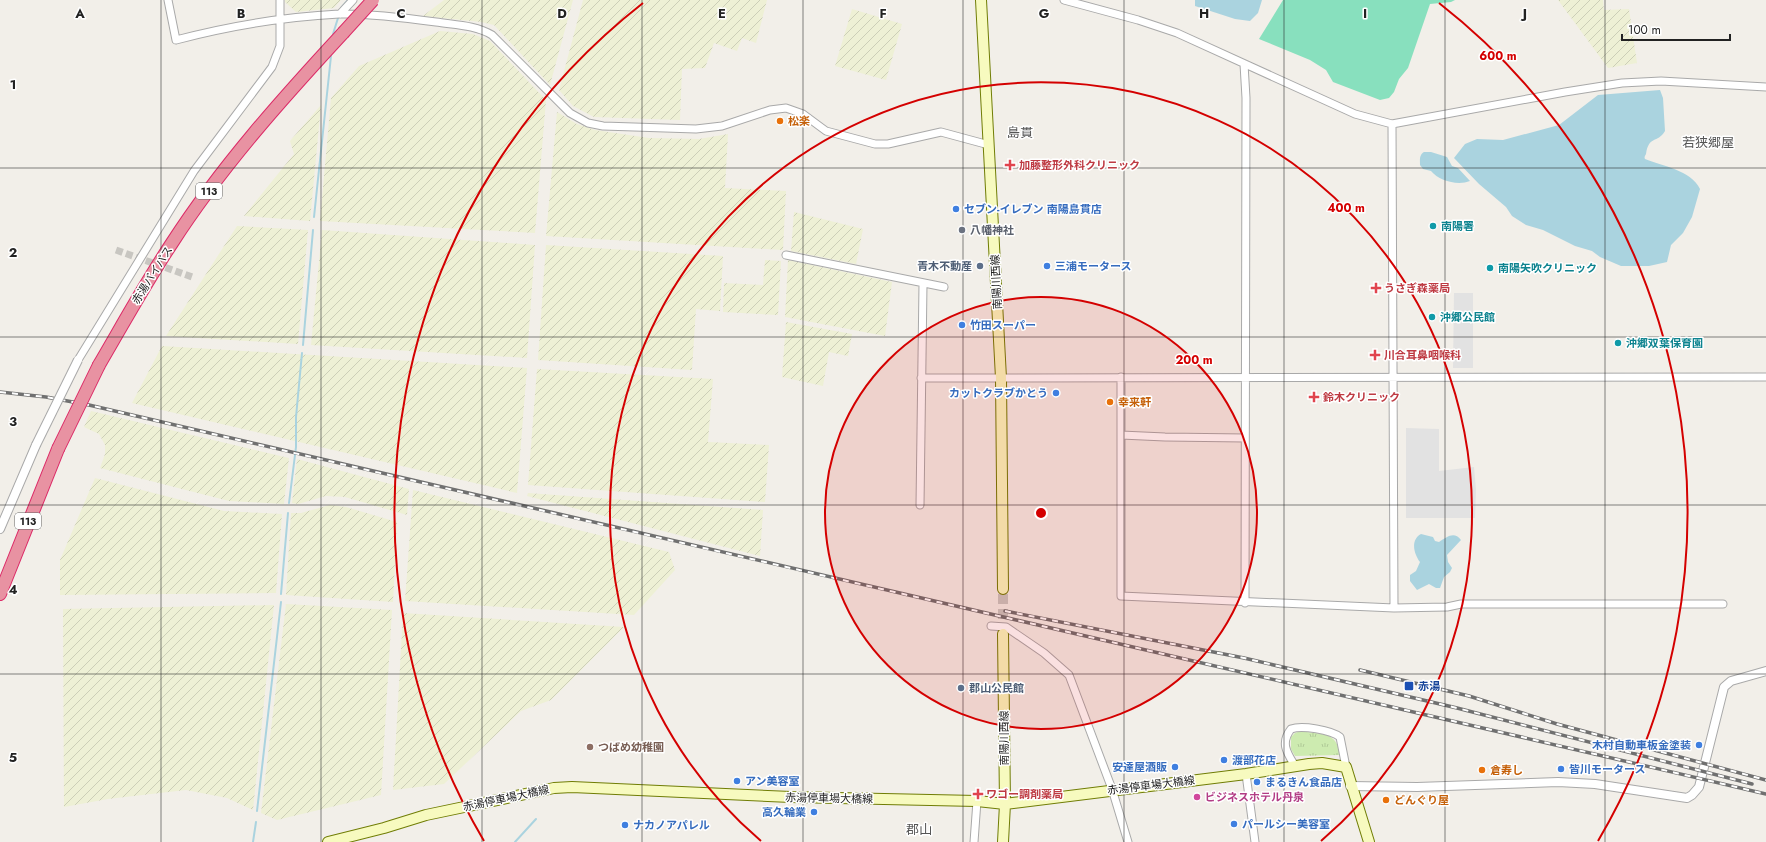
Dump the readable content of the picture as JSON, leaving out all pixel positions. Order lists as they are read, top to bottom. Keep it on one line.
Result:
{"streets":{"highway":["113","赤湯バイパス"],"main road":["南陽川西線","赤湯停車場大橋線"]},"crossings":[["南陽川西線","赤湯停車場大橋線"]],"districts":["島貫","若狭郷屋","郡山"],"places":{"other":["松楽","セブン-イレブン 南陽島貫店","南陽署","八幡神社","青木不動産","三浦モータース","南陽矢吹クリニック","沖郷公民館","竹田スーパー","沖郷双葉保育園","カットクラブかとう","幸来軒","郡山公民館","木村自動車板金塗装","つばめ幼稚園","渡部花店","安達屋酒販","皆川モータース","倉寿し","アン美容室","まるきん食品店","ビジネスホテル丹泉","どんぐり屋","高久輪業","パールシー美容室","ナカノアパレル"],"health":["加藤整形外科クリニック","うさぎ森薬局","川合耳鼻咽喉科","鈴木クリニック","ワゴー調剤薬局"],"transit":["赤湯"]},"scale_bar":"100 m","grid":{"columns":["A","B","C","D","E","F","G","H","I","J"],"rows":["1","2","3","4","5"]},"rings":["600 m","400 m","200 m"]}
